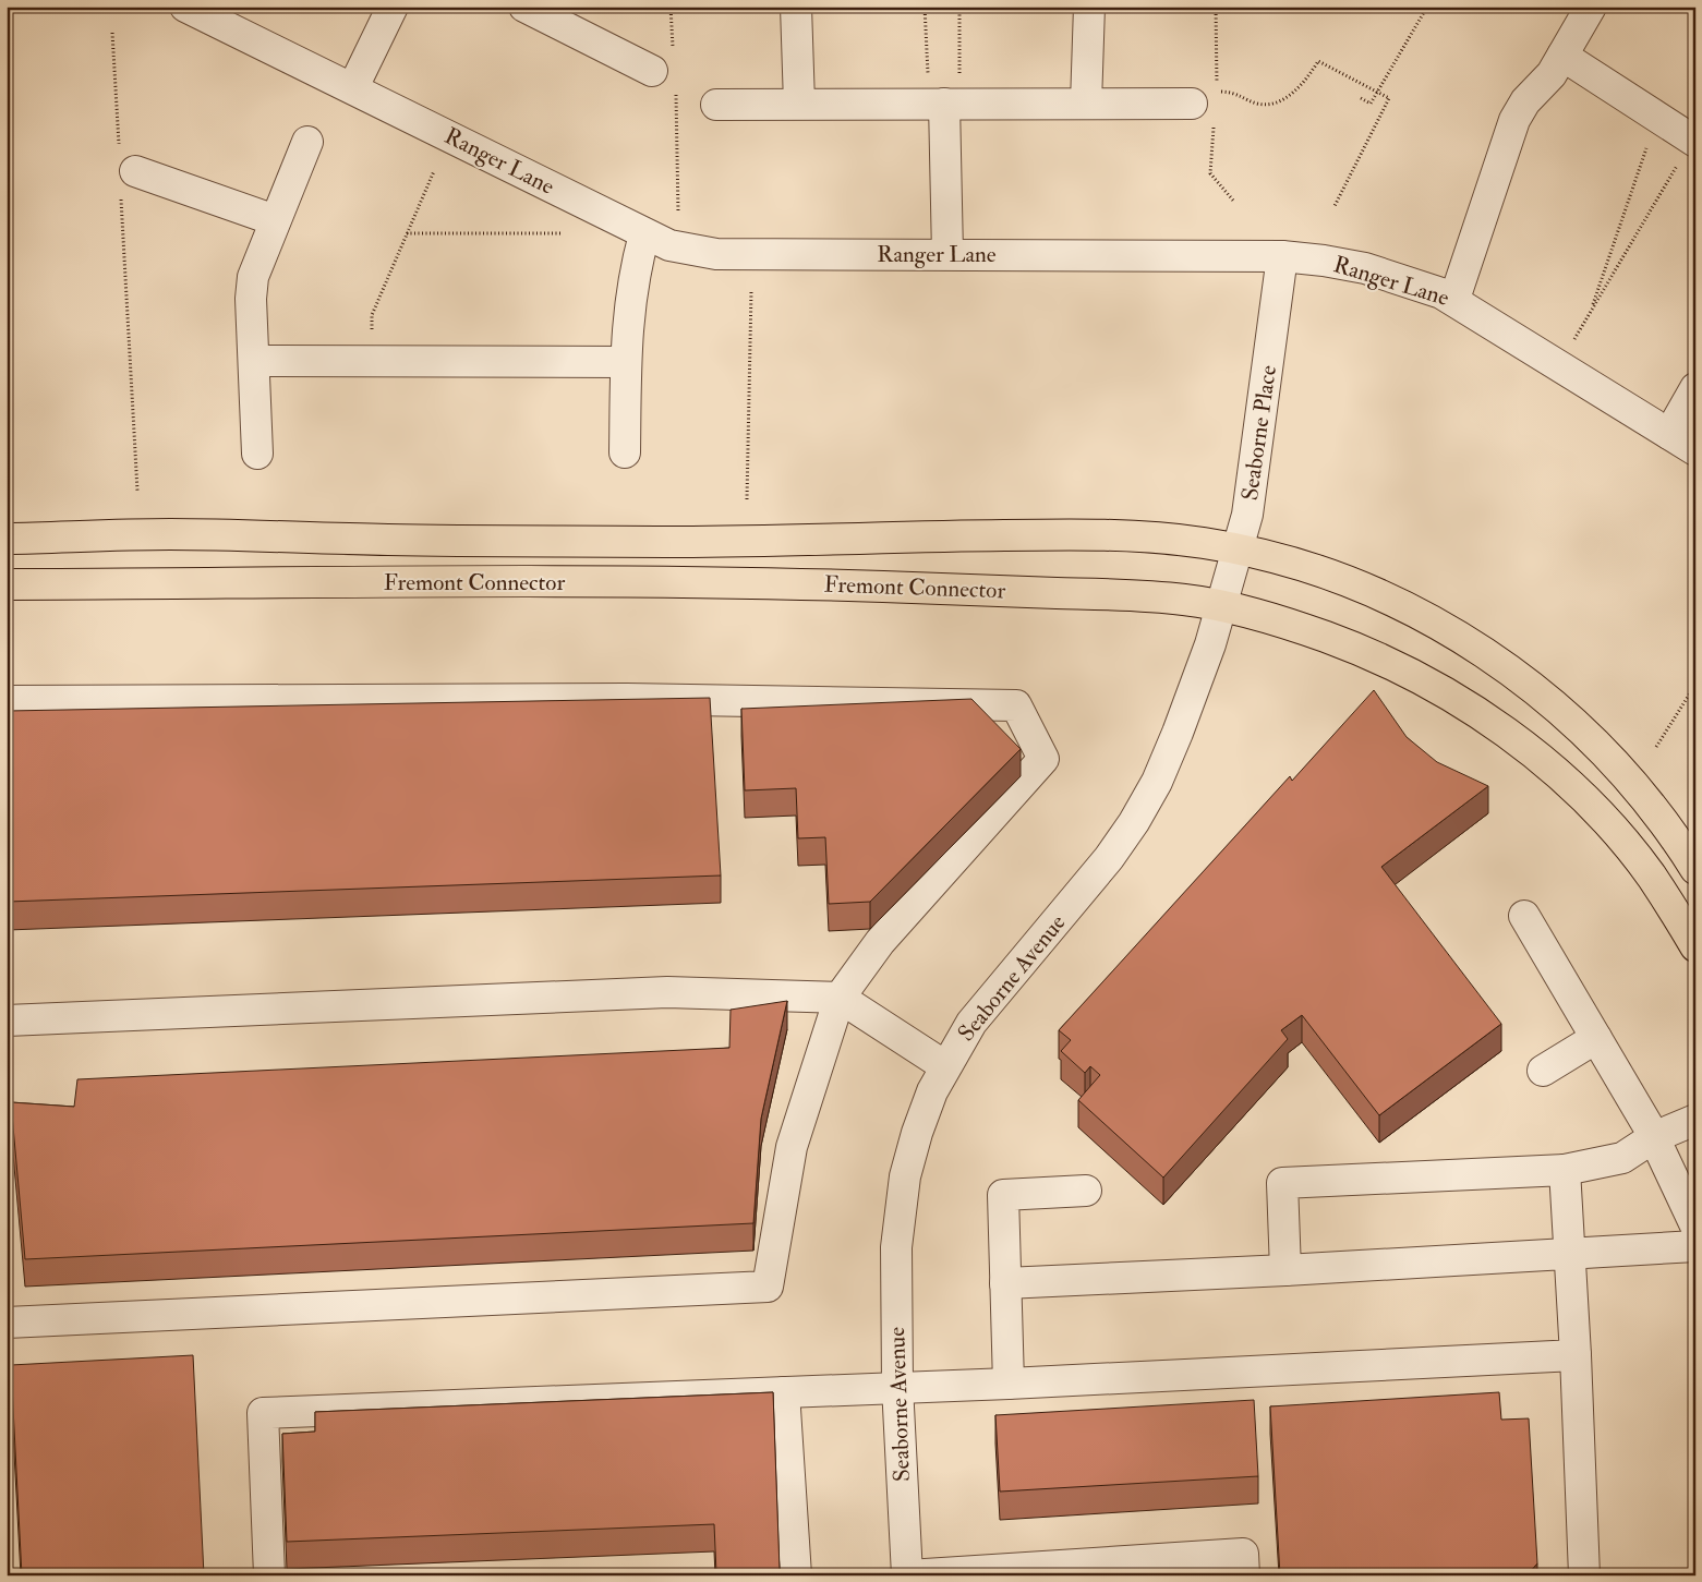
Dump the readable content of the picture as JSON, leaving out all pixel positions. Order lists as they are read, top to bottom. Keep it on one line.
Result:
{"streets":{"main road":["Fremont Connector"],"street":["Ranger Lane","Seaborne Place","Seaborne Avenue"]},"crossings":[["Ranger Lane","Seaborne Place"],["Seaborne Place","Fremont Connector"],["Seaborne Place","Seaborne Avenue"],["Fremont Connector","Seaborne Avenue"]]}
